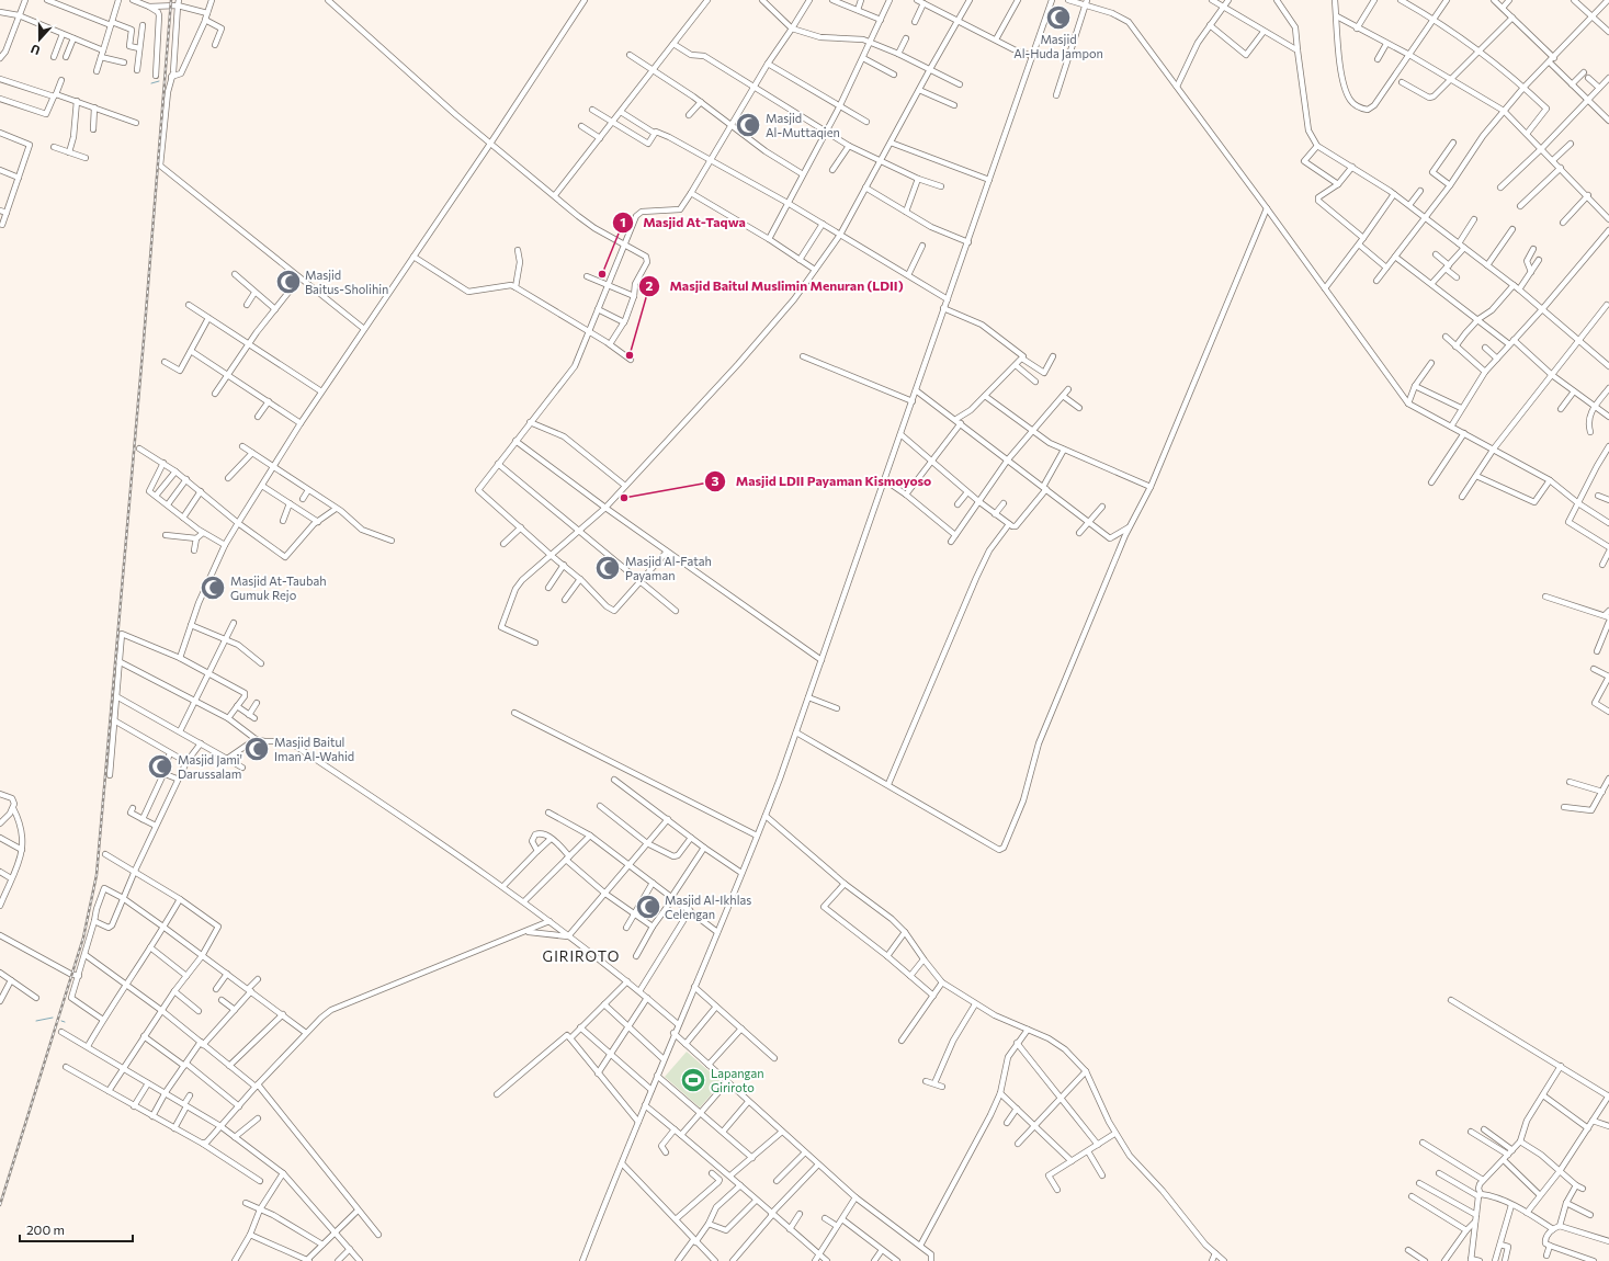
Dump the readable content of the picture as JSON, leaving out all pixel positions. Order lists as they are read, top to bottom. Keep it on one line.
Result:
{"districts":["GIRIROTO"],"places":{"mosque":["Masjid Al-Huda Jampon","Masjid Al-Muttaqien","Masjid Baitus-Sholihin","Masjid Al-Fatah Payaman","Masjid At-Taubah Gumuk Rejo","Masjid Baitul Iman Al-Wahid","Masjid Jami' Darussalam","Masjid Al-Ikhlas Celengan"],"other":["Masjid At-Taqwa","Masjid Baitul Muslimin Menuran (LDII)","Masjid LDII Payaman Kismoyoso"],"sports":["Lapangan Giriroto"]},"scale_bar":"200 m","north":"bottom"}
